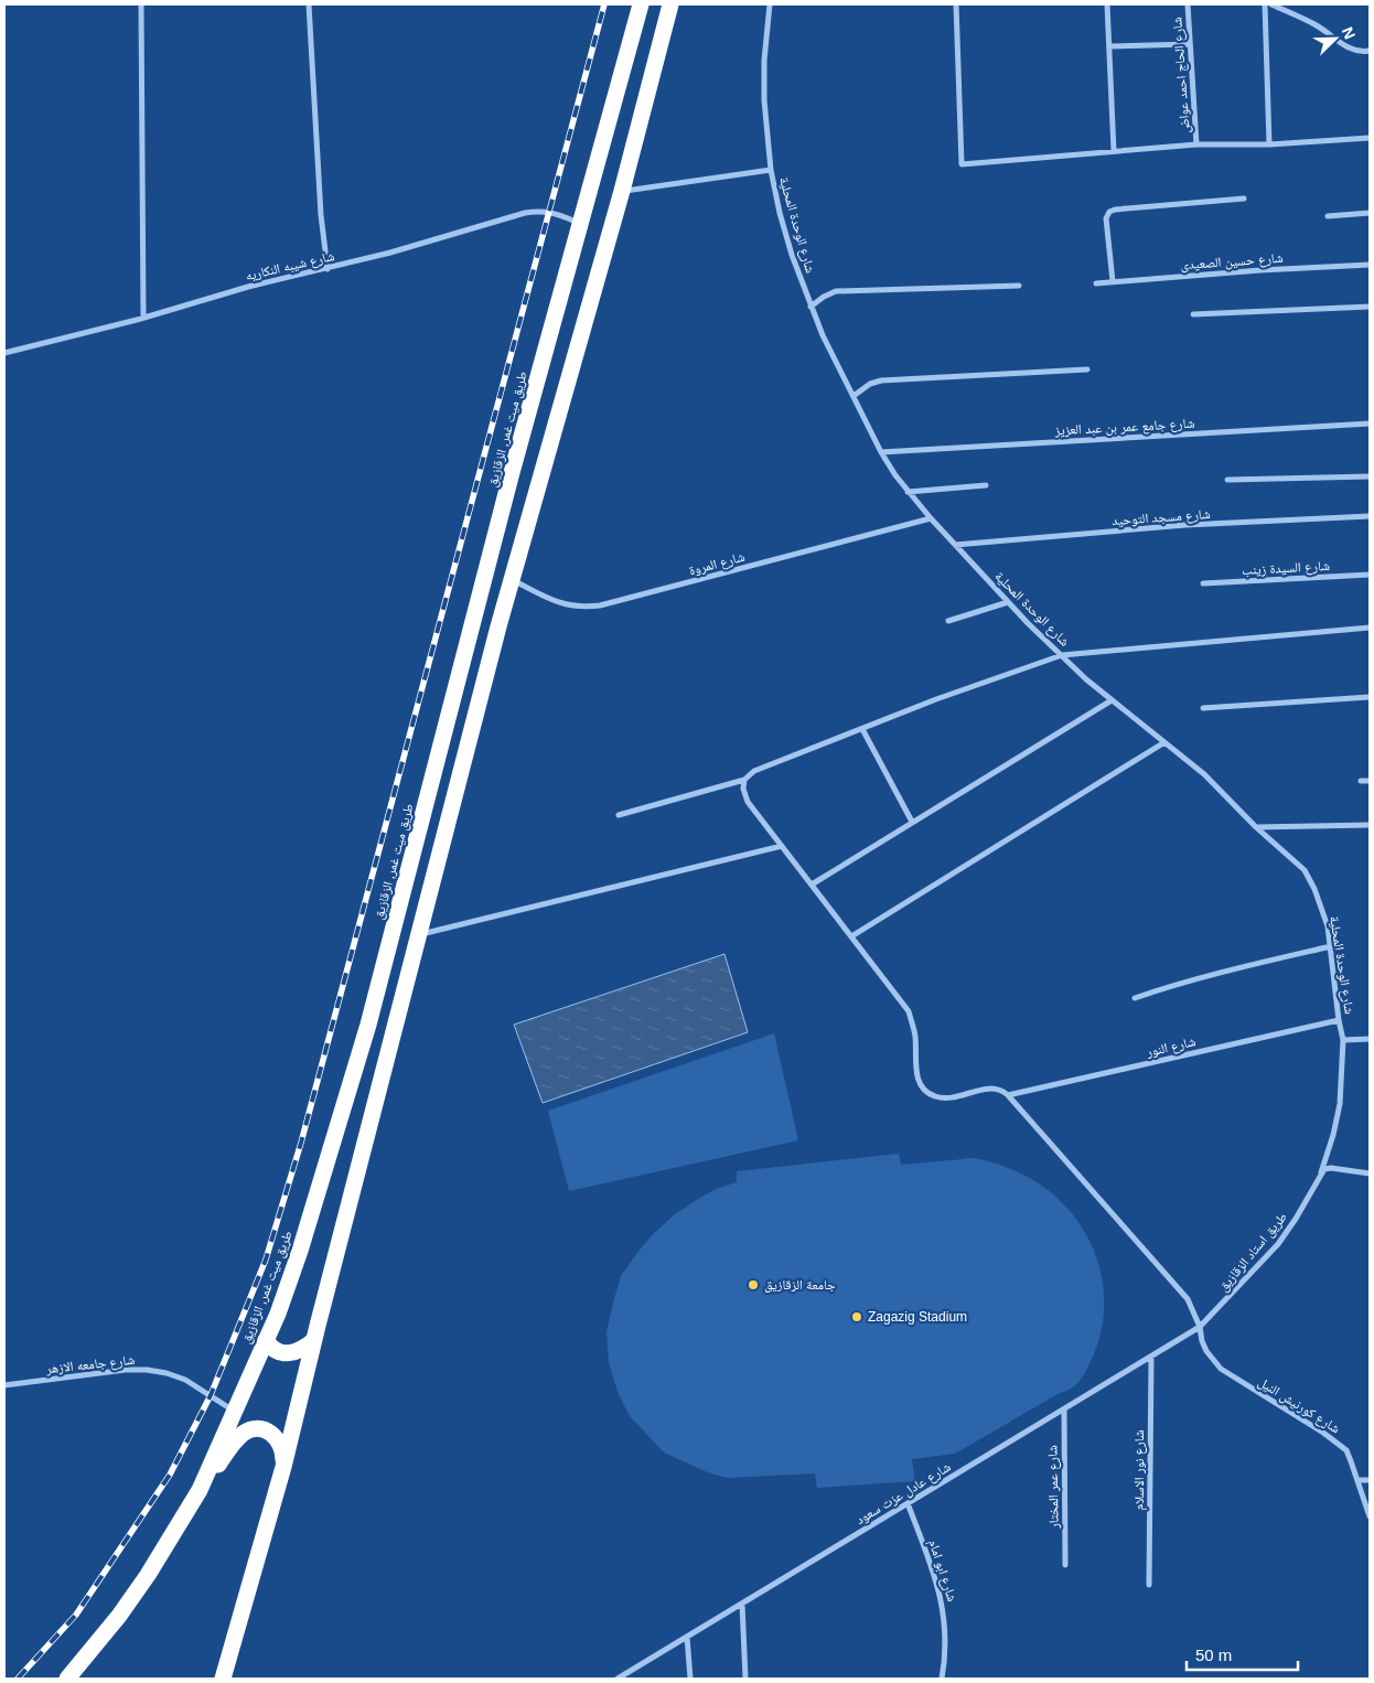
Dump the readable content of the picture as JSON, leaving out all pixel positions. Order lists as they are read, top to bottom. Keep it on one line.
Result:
{"streets":{"highway":["طريق ميت غمر, الزقازيق"],"street":["شارع الحاج احمد عواض","شارع الوحدة المحلية","شارع حسين الصعيدى","شارع شيبه النكاريه","شارع جامع عمر بن عبد العزيز","شارع مسجد التوحيد","شارع المروة","شارع السيدة زينب","شارع النور","طريق استاد الزقازيق","شارع جامعه الازهر","شارع كورنيش النيل","شارع نور الاسلام","شارع عمر المختار","شارع عادل عزت سعود","شارع ابو امام"]},"crossings":[["شارع الوحدة المحلية","شارع جامع عمر بن عبد العزيز"],["شارع الوحدة المحلية","شارع مسجد التوحيد"],["شارع الوحدة المحلية","شارع المروة"],["شارع الوحدة المحلية","شارع النور"],["شارع الوحدة المحلية","طريق استاد الزقازيق"],["شارع شيبه النكاريه","طريق ميت غمر, الزقازيق"],["طريق ميت غمر, الزقازيق","شارع جامعه الازهر"],["شارع النور","شارع كورنيش النيل"],["طريق استاد الزقازيق","شارع كورنيش النيل"],["طريق استاد الزقازيق","شارع عادل عزت سعود"],["شارع كورنيش النيل","شارع عادل عزت سعود"],["شارع نور الاسلام","شارع عادل عزت سعود"],["شارع عمر المختار","شارع عادل عزت سعود"],["شارع عادل عزت سعود","شارع ابو امام"]],"places":["جامعة الزقازيق","Zagazig Stadium"],"scale_bar":"50 m","north":"top right"}
